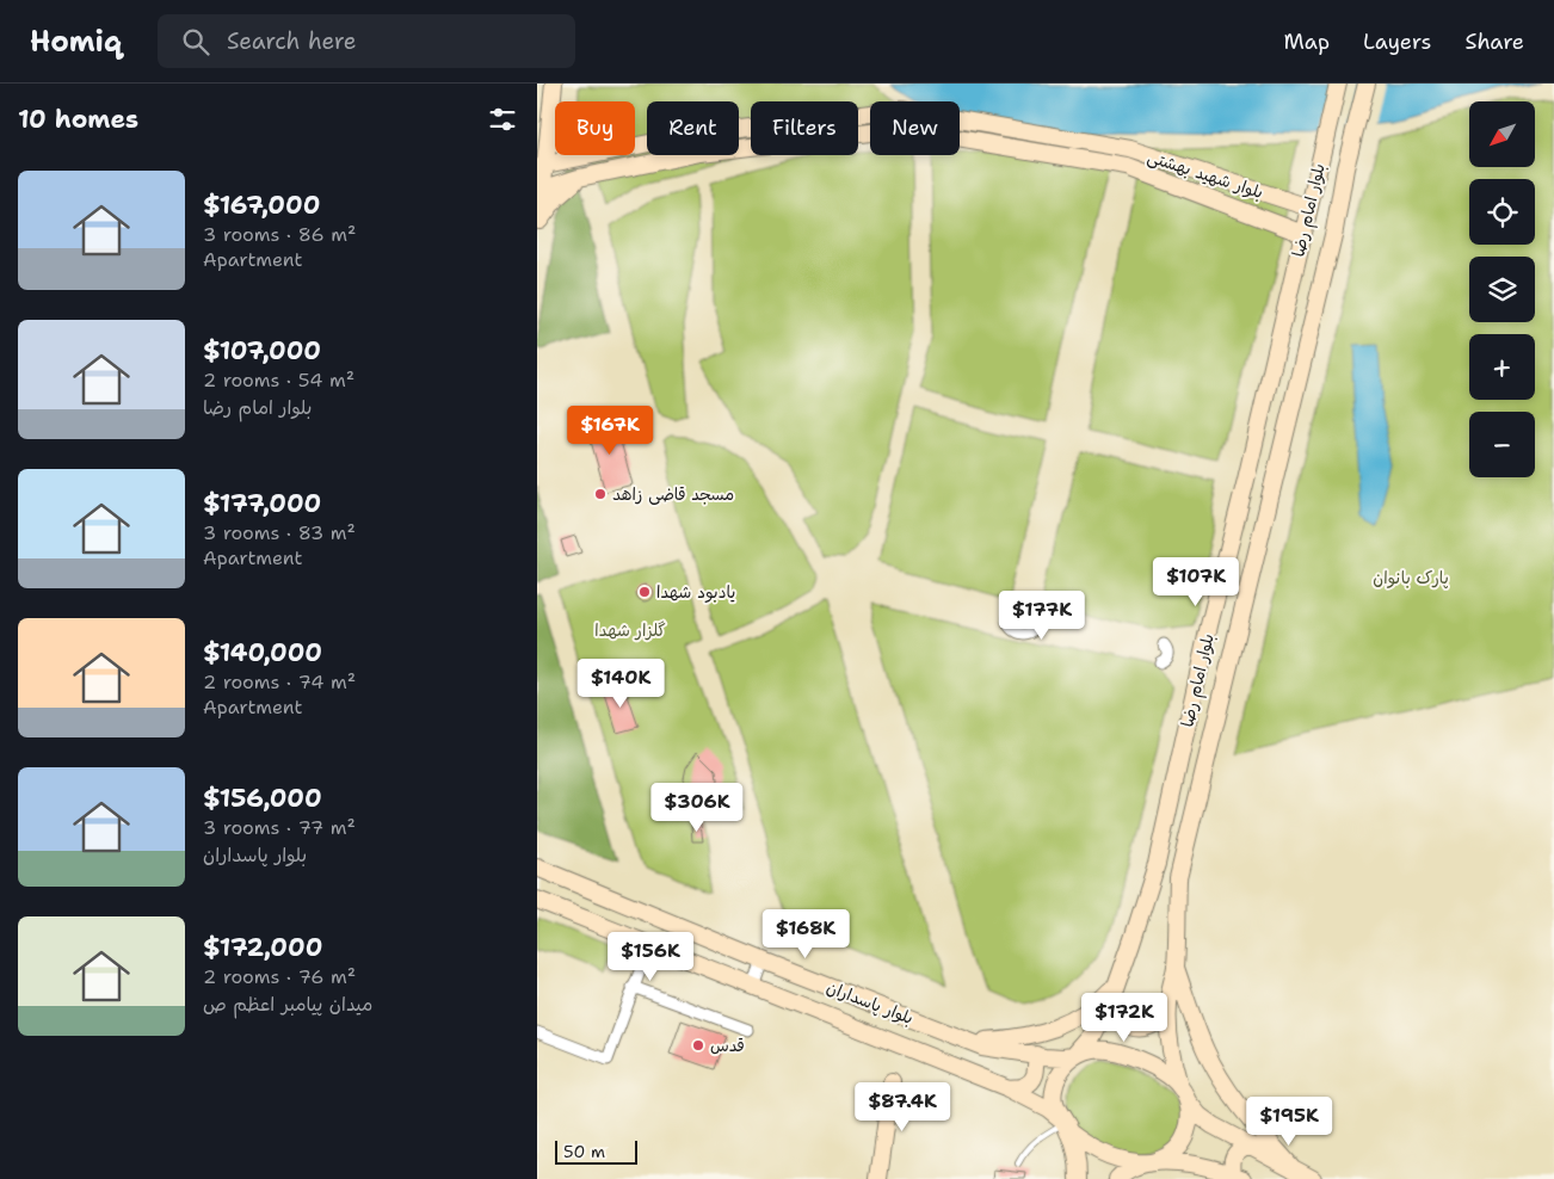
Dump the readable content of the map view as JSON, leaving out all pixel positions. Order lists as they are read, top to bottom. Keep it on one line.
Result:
{"streets":{"main road":["بلوار شهید بهشتی","بلوار امام رضا","بلوار پاسداران"]},"crossings":[["بلوار شهید بهشتی","بلوار امام رضا"],["بلوار امام رضا","بلوار پاسداران"]],"parks":["پارک بانوان","گلزار شهدا"],"places":["مسجد قاضی زاهد","یادبود شهدا","قدس"],"scale_bar":"50 m","north":"bottom left","page":{"header":"Homiq","search":"Search here","nav":["Map","Layers","Share"],"heading":"10 homes","map_buttons":["+","−"],"chip":["Buy","Rent","Filters","New"],"list":[{"name":"$167,000","note":"3 rooms · 86 m² · Apartment"},{"name":"$107,000","note":"2 rooms · 54 m² · بلوار امام رضا"},{"name":"$177,000","note":"3 rooms · 83 m² · Apartment"},{"name":"$140,000","note":"2 rooms · 74 m² · Apartment"},{"name":"$156,000","note":"3 rooms · 77 m² · بلوار پاسداران"},{"name":"$172,000","note":"2 rooms · 76 m² · میدان پیامبر اعظم ص"}],"price":["$167K","$107K","$177K","$140K","$306K","$168K","$156K","$172K","$87.4K","$195K"],"scale":"50 m"}}
